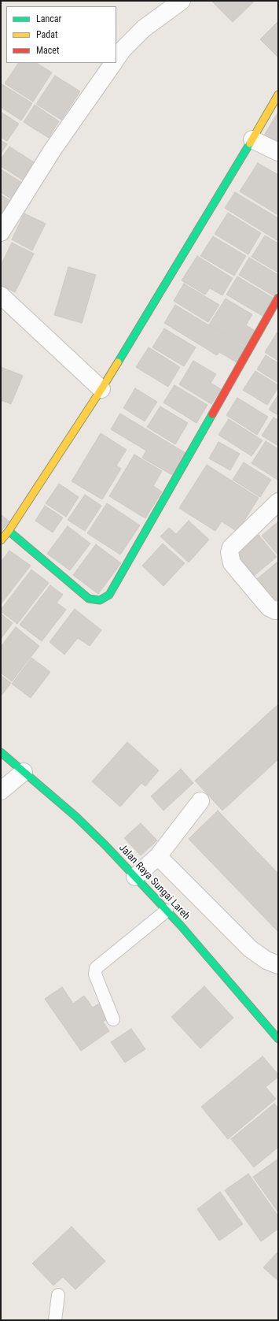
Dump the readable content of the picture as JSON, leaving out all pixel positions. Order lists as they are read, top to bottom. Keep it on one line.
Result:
{"streets":{"street":["Jalan Raya Sungai Lareh"]},"legend":["Lancar","Padat","Macet"]}
